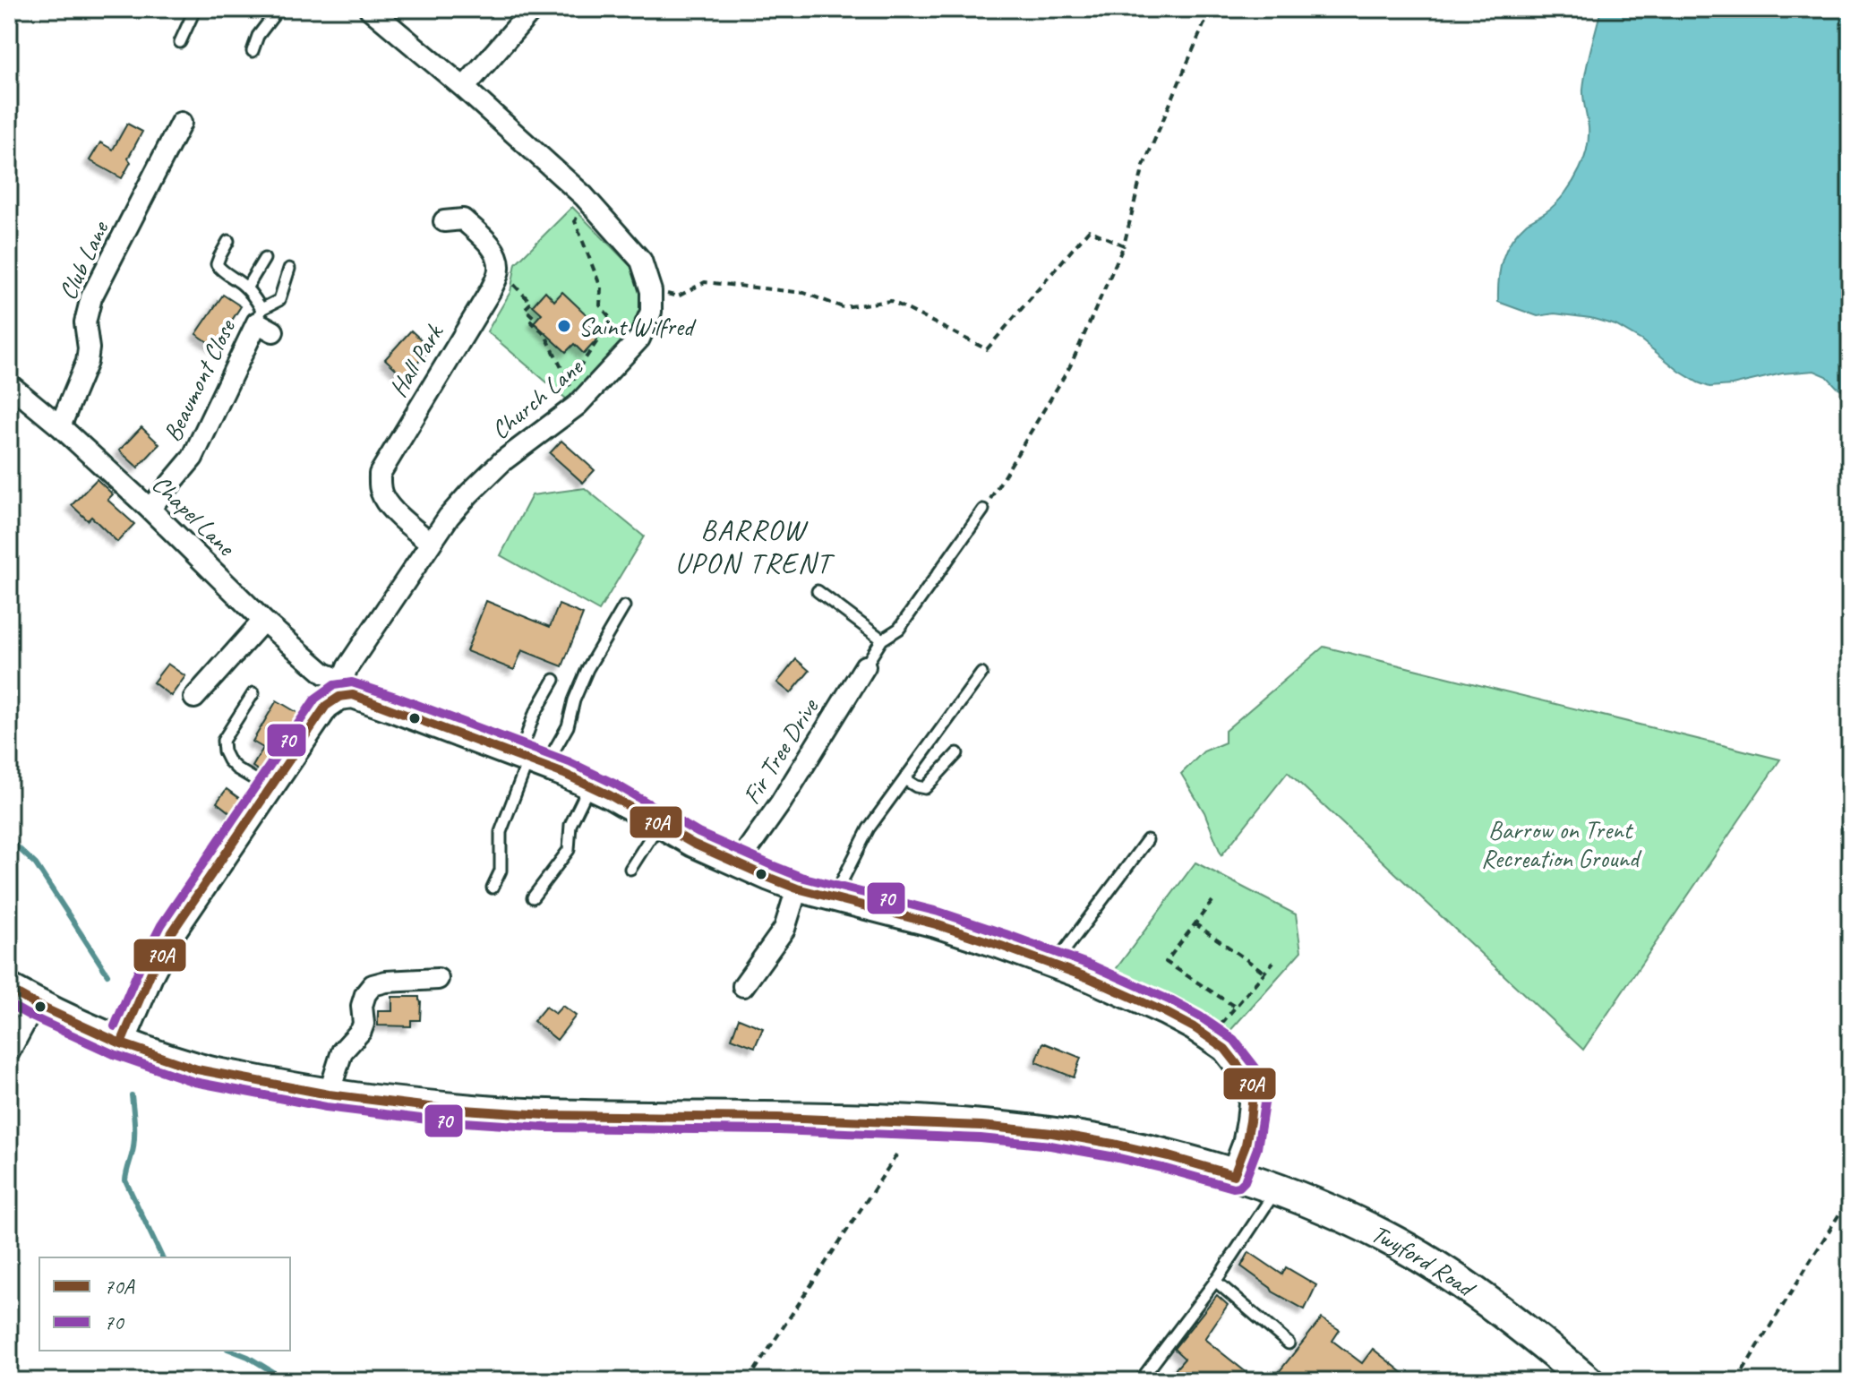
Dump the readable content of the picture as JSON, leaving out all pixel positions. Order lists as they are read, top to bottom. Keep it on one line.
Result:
{"streets":{"main road":["Twyford Road"],"street":["Club Lane","Hall Park","Beaumont Close","Church Lane","Chapel Lane","Fir Tree Drive"]},"crossings":[["Club Lane","Chapel Lane"],["Hall Park","Church Lane"],["Beaumont Close","Chapel Lane"],["Church Lane","Chapel Lane"]],"districts":["BARROW UPON TRENT"],"parks":["Barrow on Trent Recreation Ground"],"places":["Saint Wilfred"],"lines":["transit line 70","transit line 70A"],"legend":["70A","70"]}
